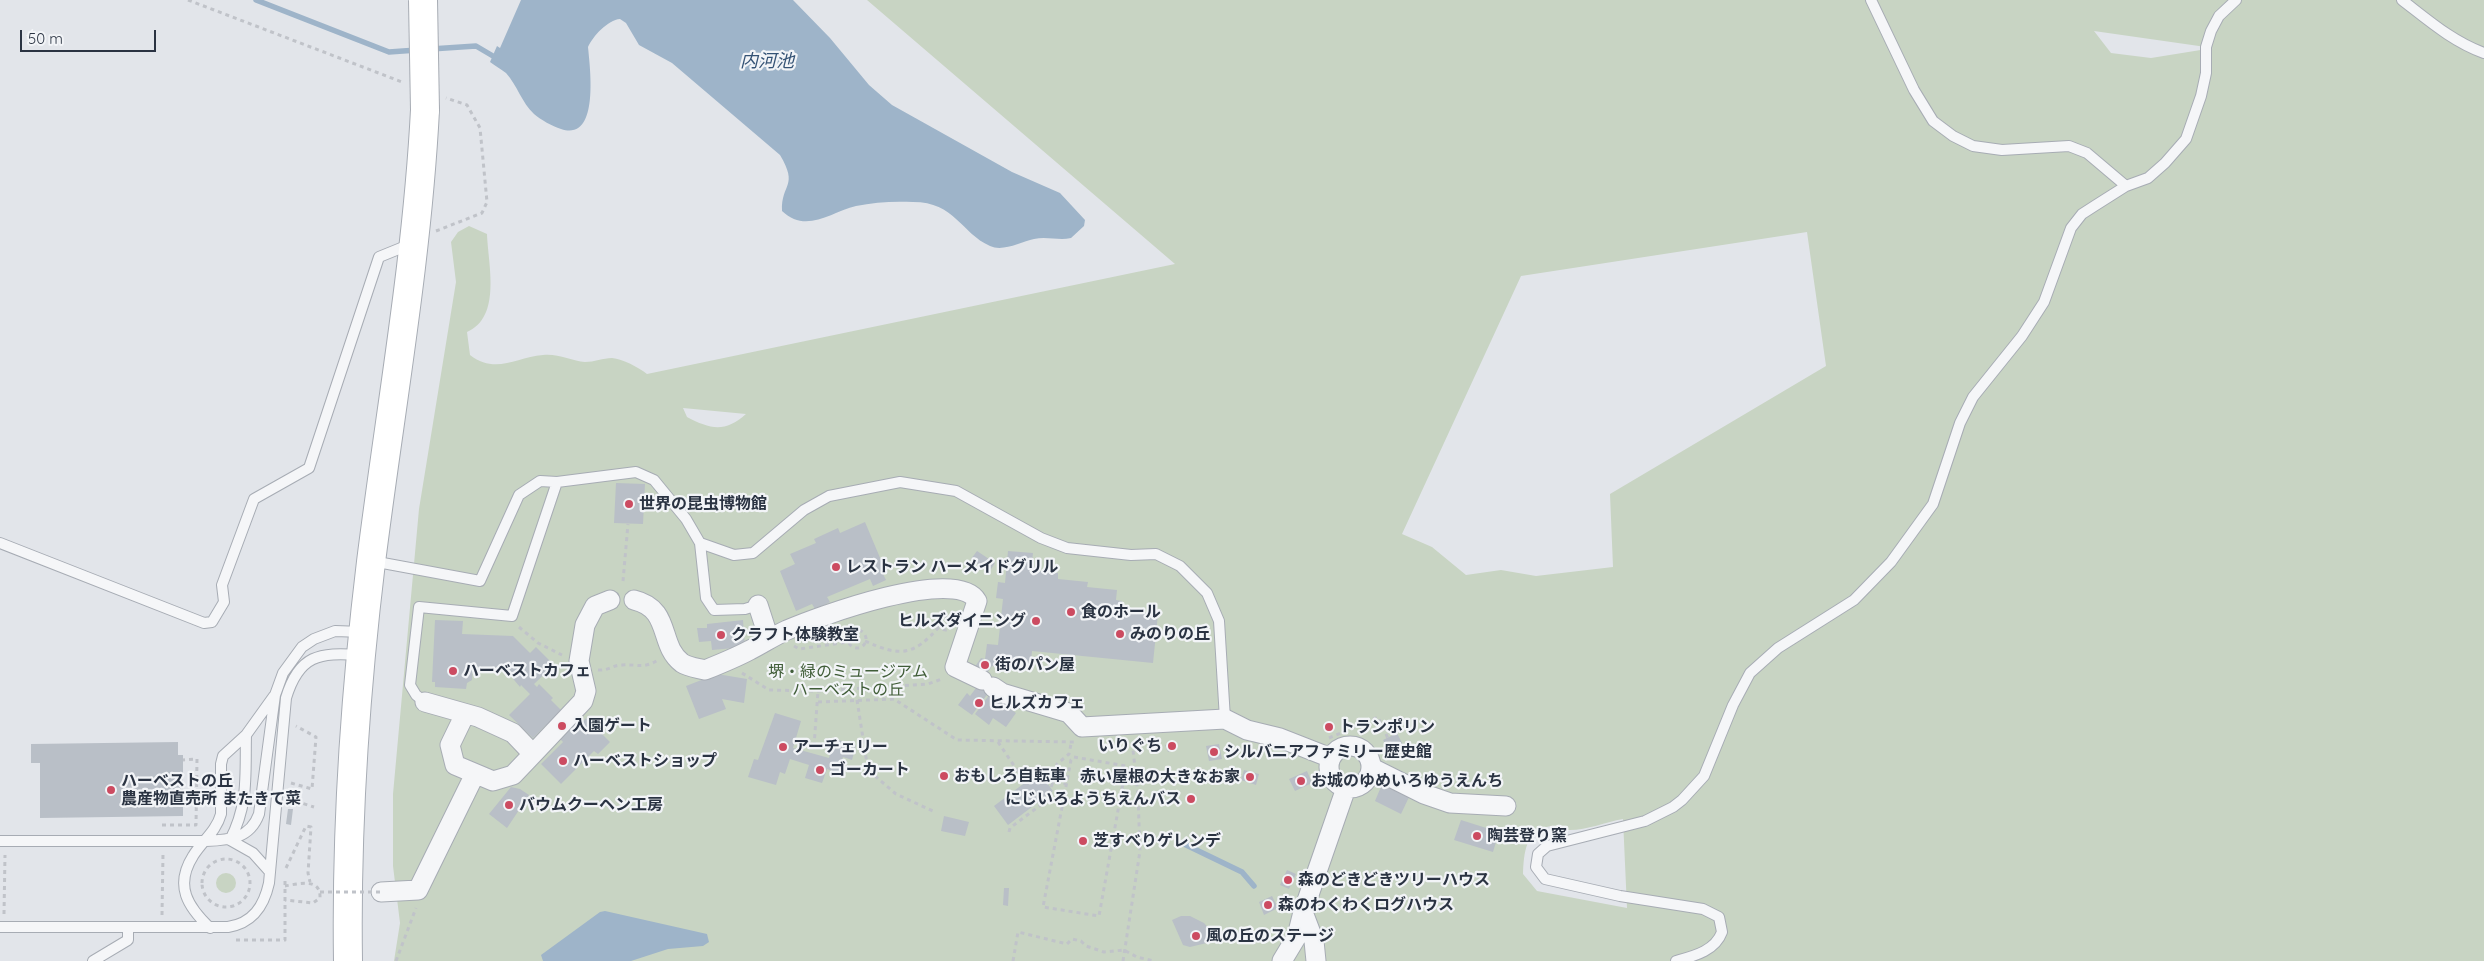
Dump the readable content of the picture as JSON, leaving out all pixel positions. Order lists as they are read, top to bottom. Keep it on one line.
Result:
{"water":["内河池"],"parks":["堺・緑のミュージアム ハーベストの丘"],"places":["世界の昆虫博物館","レストラン ハーメイドグリル","食のホール","ヒルズダイニング","みのりの丘","クラフト体験教室","街のパン屋","ハーベストカフェ","ヒルズカフェ","入園ゲート","トランポリン","いりぐち","アーチェリー","シルバニアファミリー歴史館","ハーベストショップ","ゴーカート","おもしろ自転車","赤い屋根の大きなお家","お城のゆめいろゆうえんち","ハーベストの丘 農産物直売所 またきて菜","にじいろようちえんバス","バウムクーヘン工房","陶芸登り窯","芝すべりゲレンデ","森のどきどきツリーハウス","森のわくわくログハウス","風の丘のステージ"],"scale_bar":"50 m"}
